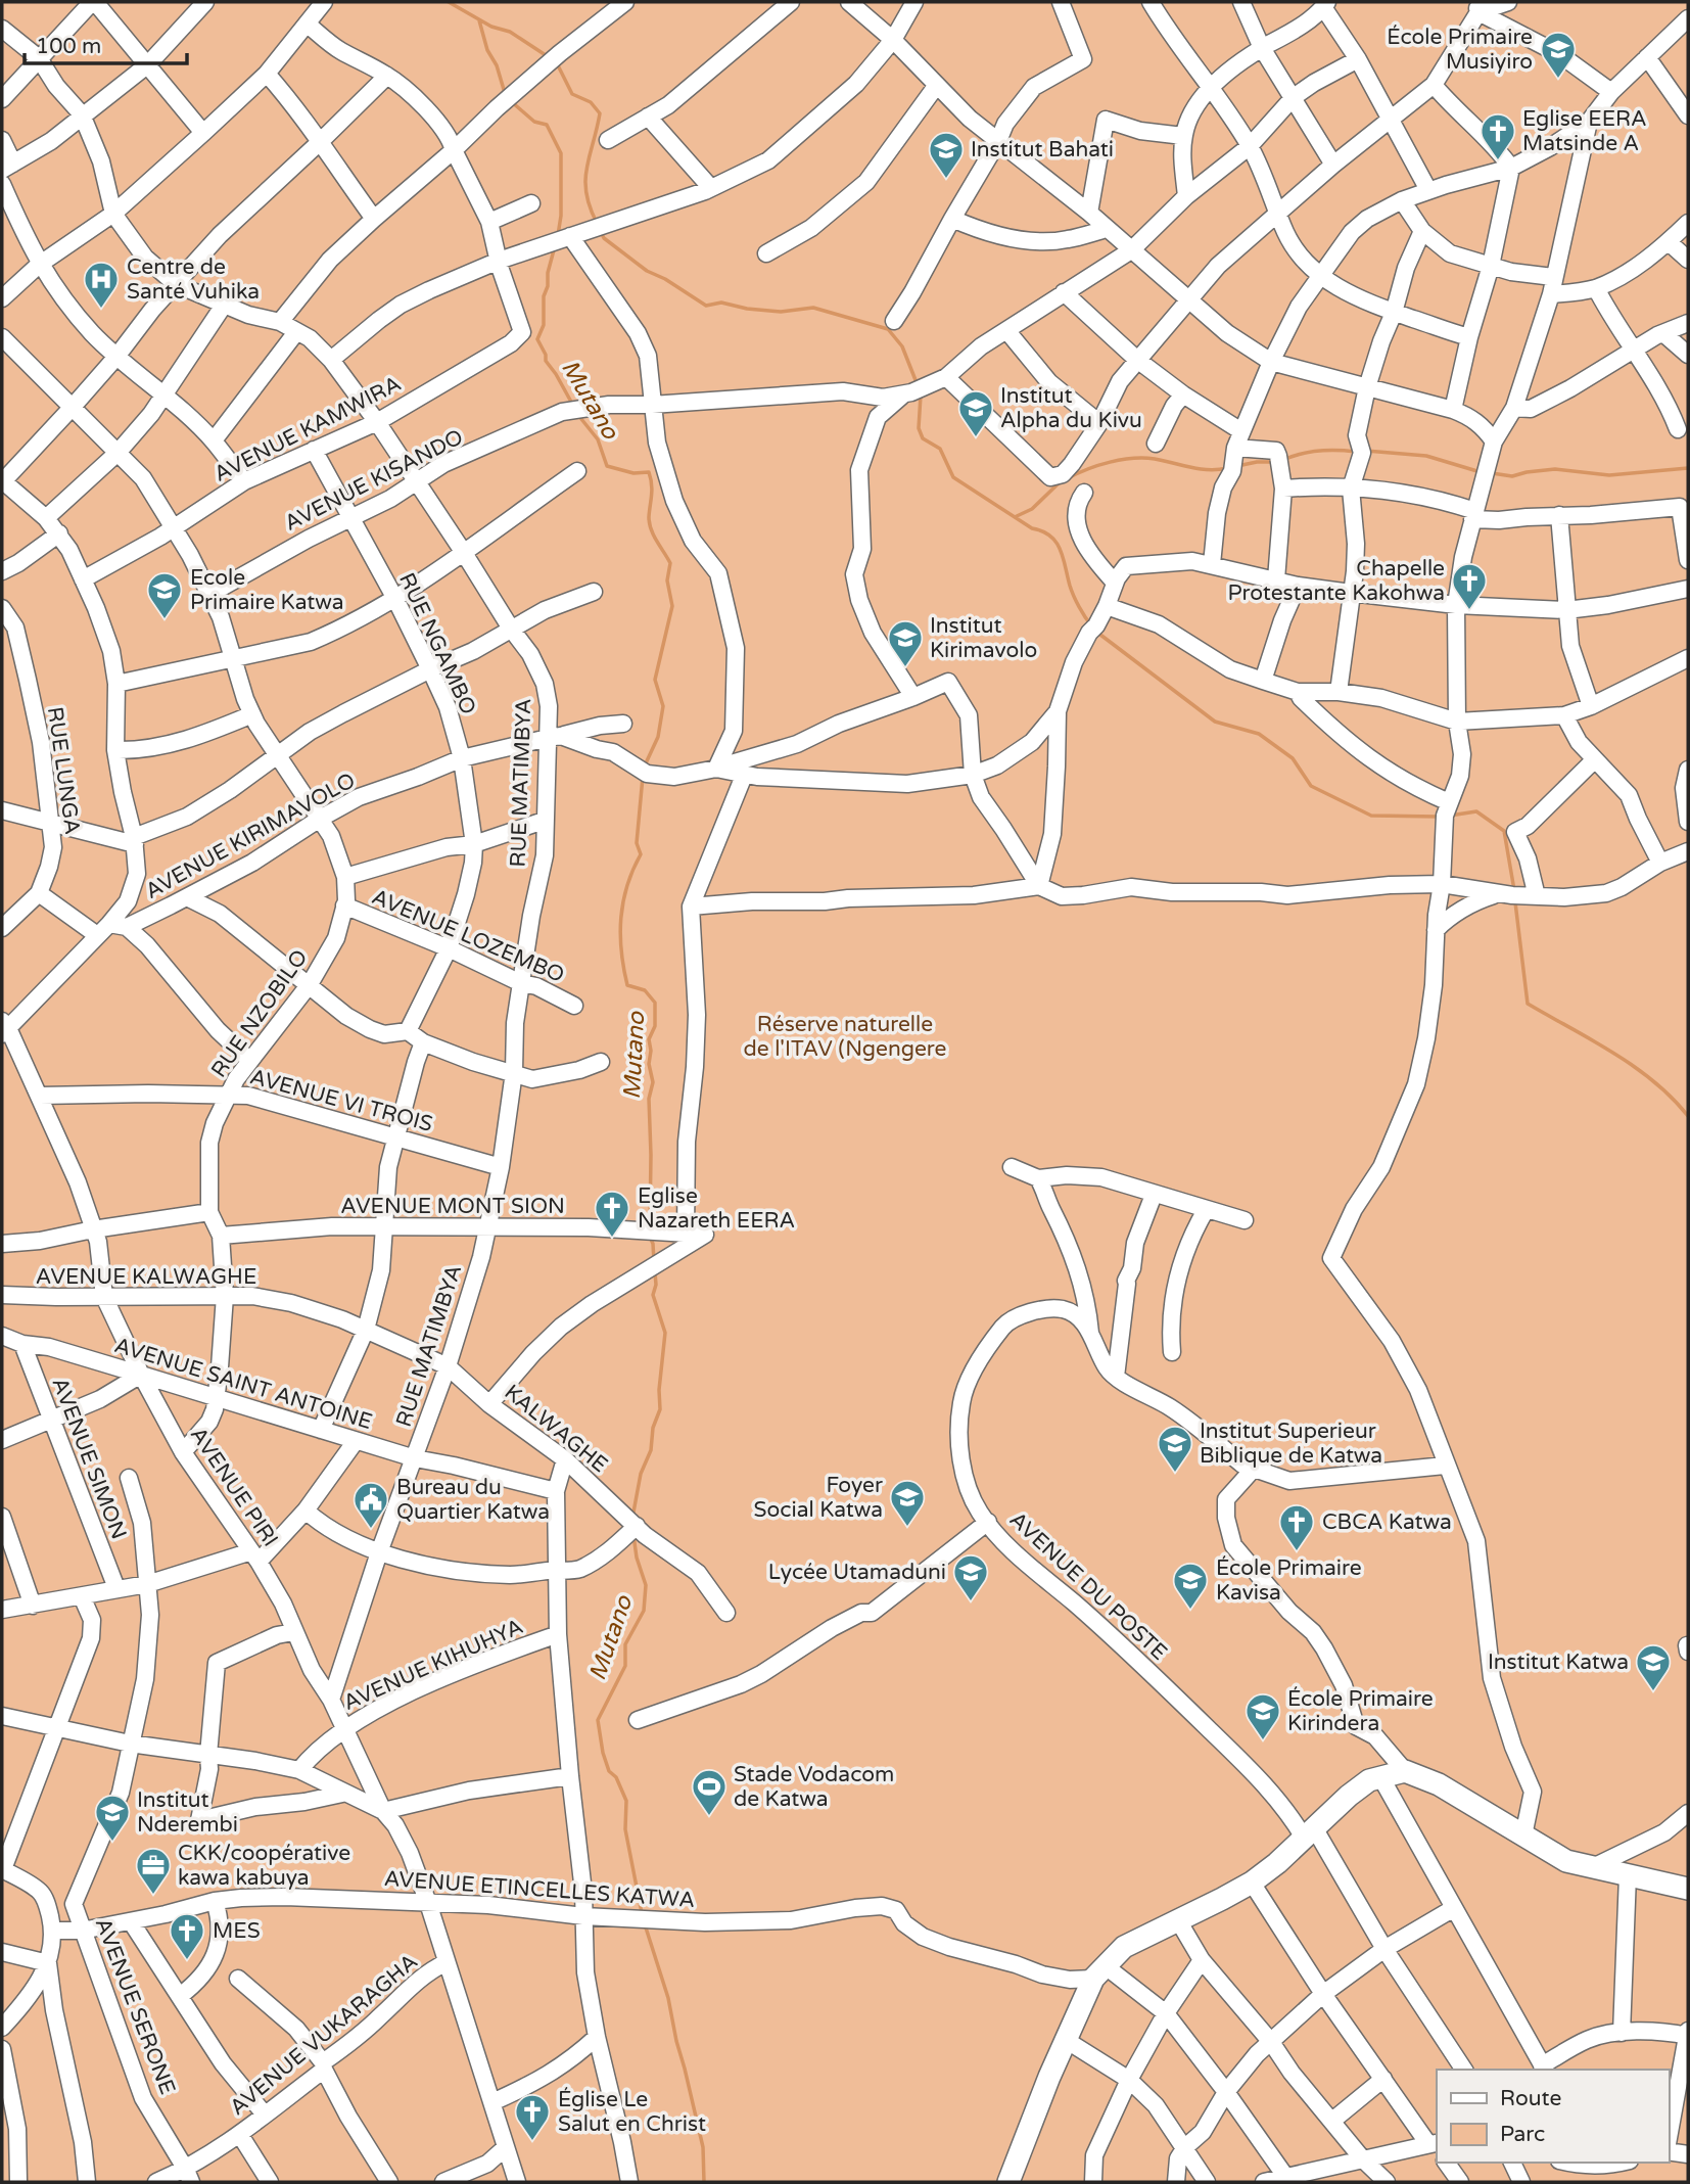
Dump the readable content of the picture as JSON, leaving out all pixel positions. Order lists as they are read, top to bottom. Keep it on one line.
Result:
{"streets":{"street":["AVENUE KAMWIRA","AVENUE KISANDO","RUE NGAMBO","RUE LUNGA","RUE MATIMBYA","AVENUE KIRIMAVOLO","AVENUE LOZEMBO","RUE NZOBILO","AVENUE VI TROIS","AVENUE MONT SION","AVENUE KALWAGHE","AVENUE SAINT ANTOINE","KALWAGHE","AVENUE SIMON","AVENUE PIRI","AVENUE DU POSTE","AVENUE KIHUHYA","AVENUE ETINCELLES KATWA","AVENUE SERONE","AVENUE VUKARAGHA"]},"crossings":[["AVENUE KAMWIRA","RUE NGAMBO"],["AVENUE KAMWIRA","RUE MATIMBYA"],["AVENUE KAMWIRA","RUE NZOBILO"],["AVENUE KISANDO","RUE NGAMBO"],["AVENUE KISANDO","RUE MATIMBYA"],["AVENUE KISANDO","RUE NZOBILO"],["RUE NGAMBO","AVENUE KIRIMAVOLO"],["RUE NGAMBO","AVENUE LOZEMBO"],["RUE MATIMBYA","AVENUE KIRIMAVOLO"],["RUE MATIMBYA","AVENUE LOZEMBO"],["RUE MATIMBYA","AVENUE VI TROIS"],["RUE MATIMBYA","AVENUE MONT SION"],["RUE MATIMBYA","AVENUE KALWAGHE"],["RUE MATIMBYA","AVENUE SAINT ANTOINE"],["RUE MATIMBYA","KALWAGHE"],["RUE MATIMBYA","AVENUE PIRI"],["AVENUE KIRIMAVOLO","RUE NZOBILO"],["AVENUE LOZEMBO","RUE NZOBILO"],["RUE NZOBILO","AVENUE VI TROIS"],["RUE NZOBILO","AVENUE MONT SION"],["RUE NZOBILO","AVENUE KALWAGHE"],["RUE NZOBILO","AVENUE SAINT ANTOINE"],["RUE NZOBILO","AVENUE PIRI"],["AVENUE VI TROIS","AVENUE PIRI"],["AVENUE MONT SION","KALWAGHE"],["AVENUE KALWAGHE","KALWAGHE"],["AVENUE KALWAGHE","AVENUE PIRI"],["AVENUE SAINT ANTOINE","AVENUE SIMON"],["AVENUE SAINT ANTOINE","AVENUE PIRI"],["AVENUE ETINCELLES KATWA","AVENUE SERONE"],["AVENUE SERONE","AVENUE VUKARAGHA"]],"water":["Mutano"],"parks":["Réserve naturelle de l'ITAV (Ngengere"],"places":{"school or university":["École Primaire Musiyiro","Institut Bahati","Institut Alpha du Kivu","Ecole Primaire Katwa","Institut Kirimavolo","Institut Superieur Biblique de Katwa","Foyer Social Katwa","Lycée Utamaduni","École Primaire Kavisa","Institut Katwa","École Primaire Kirindera","Institut Nderembi"],"church":["Eglise EERA Matsinde A","Chapelle Protestante Kakohwa","Eglise Nazareth EERA","CBCA Katwa","MES","Église Le Salut en Christ"],"hospital":["Centre de Santé Vuhika"],"public building":["Bureau du Quartier Katwa"],"sports":["Stade Vodacom de Katwa"],"office":["CKK/coopérative kawa kabuya"]},"legend":["Route","Parc"],"scale_bar":"100 m"}
